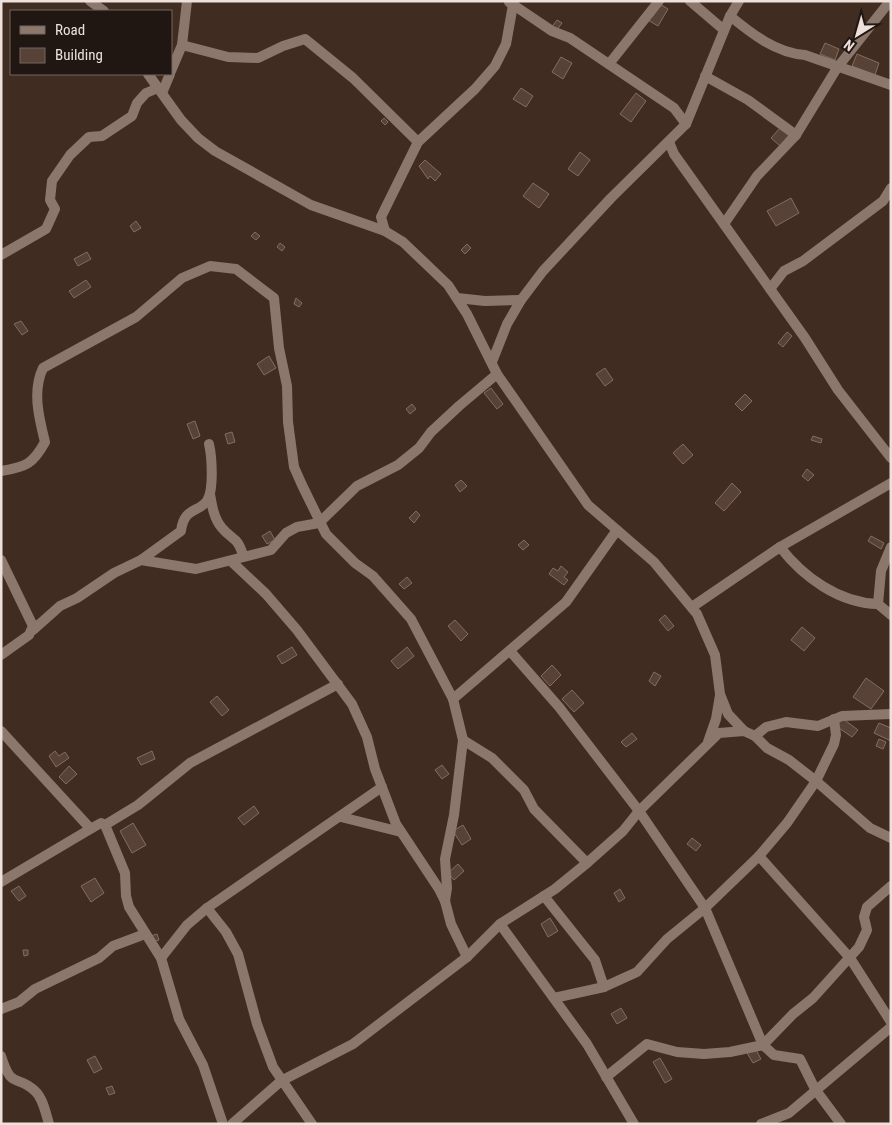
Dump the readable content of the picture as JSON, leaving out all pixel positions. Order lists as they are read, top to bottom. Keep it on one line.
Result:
{"legend":["Road","Building"],"north":"bottom left"}
